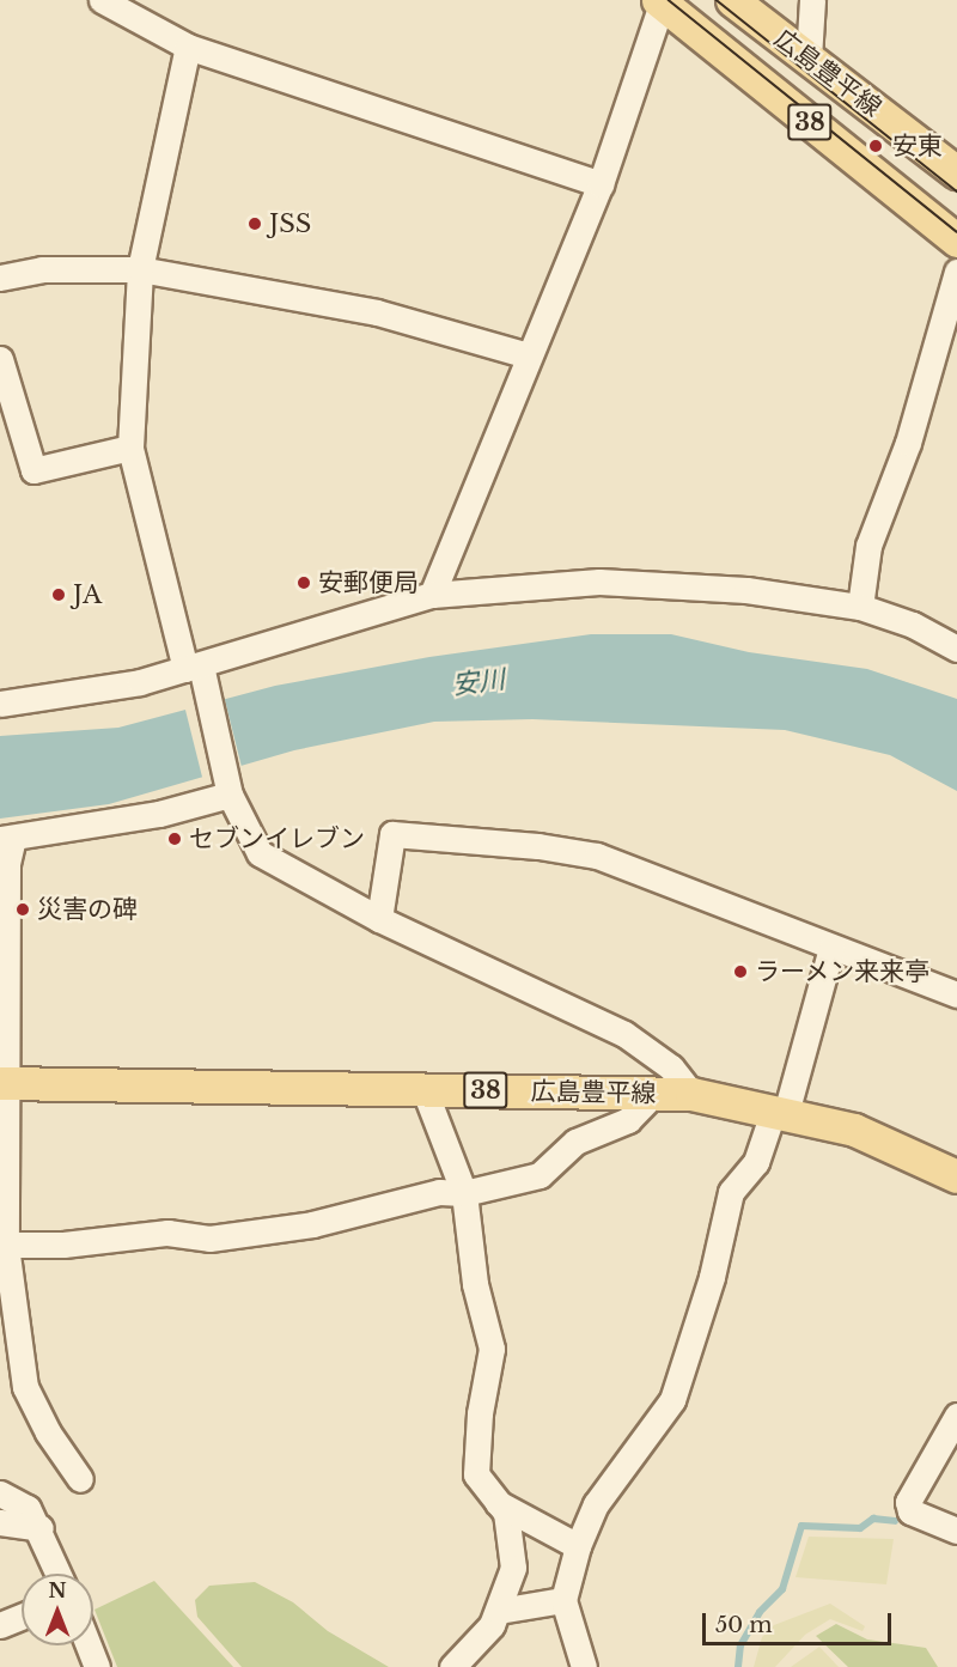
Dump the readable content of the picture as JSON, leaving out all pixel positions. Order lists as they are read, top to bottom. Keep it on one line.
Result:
{"streets":{"main road":["広島豊平線","38"]},"water":["安川"],"places":["安東","JSS","安郵便局","JA","セブンイレブン","災害の碑","ラーメン来来亭"],"scale_bar":"50 m","north":"top"}
